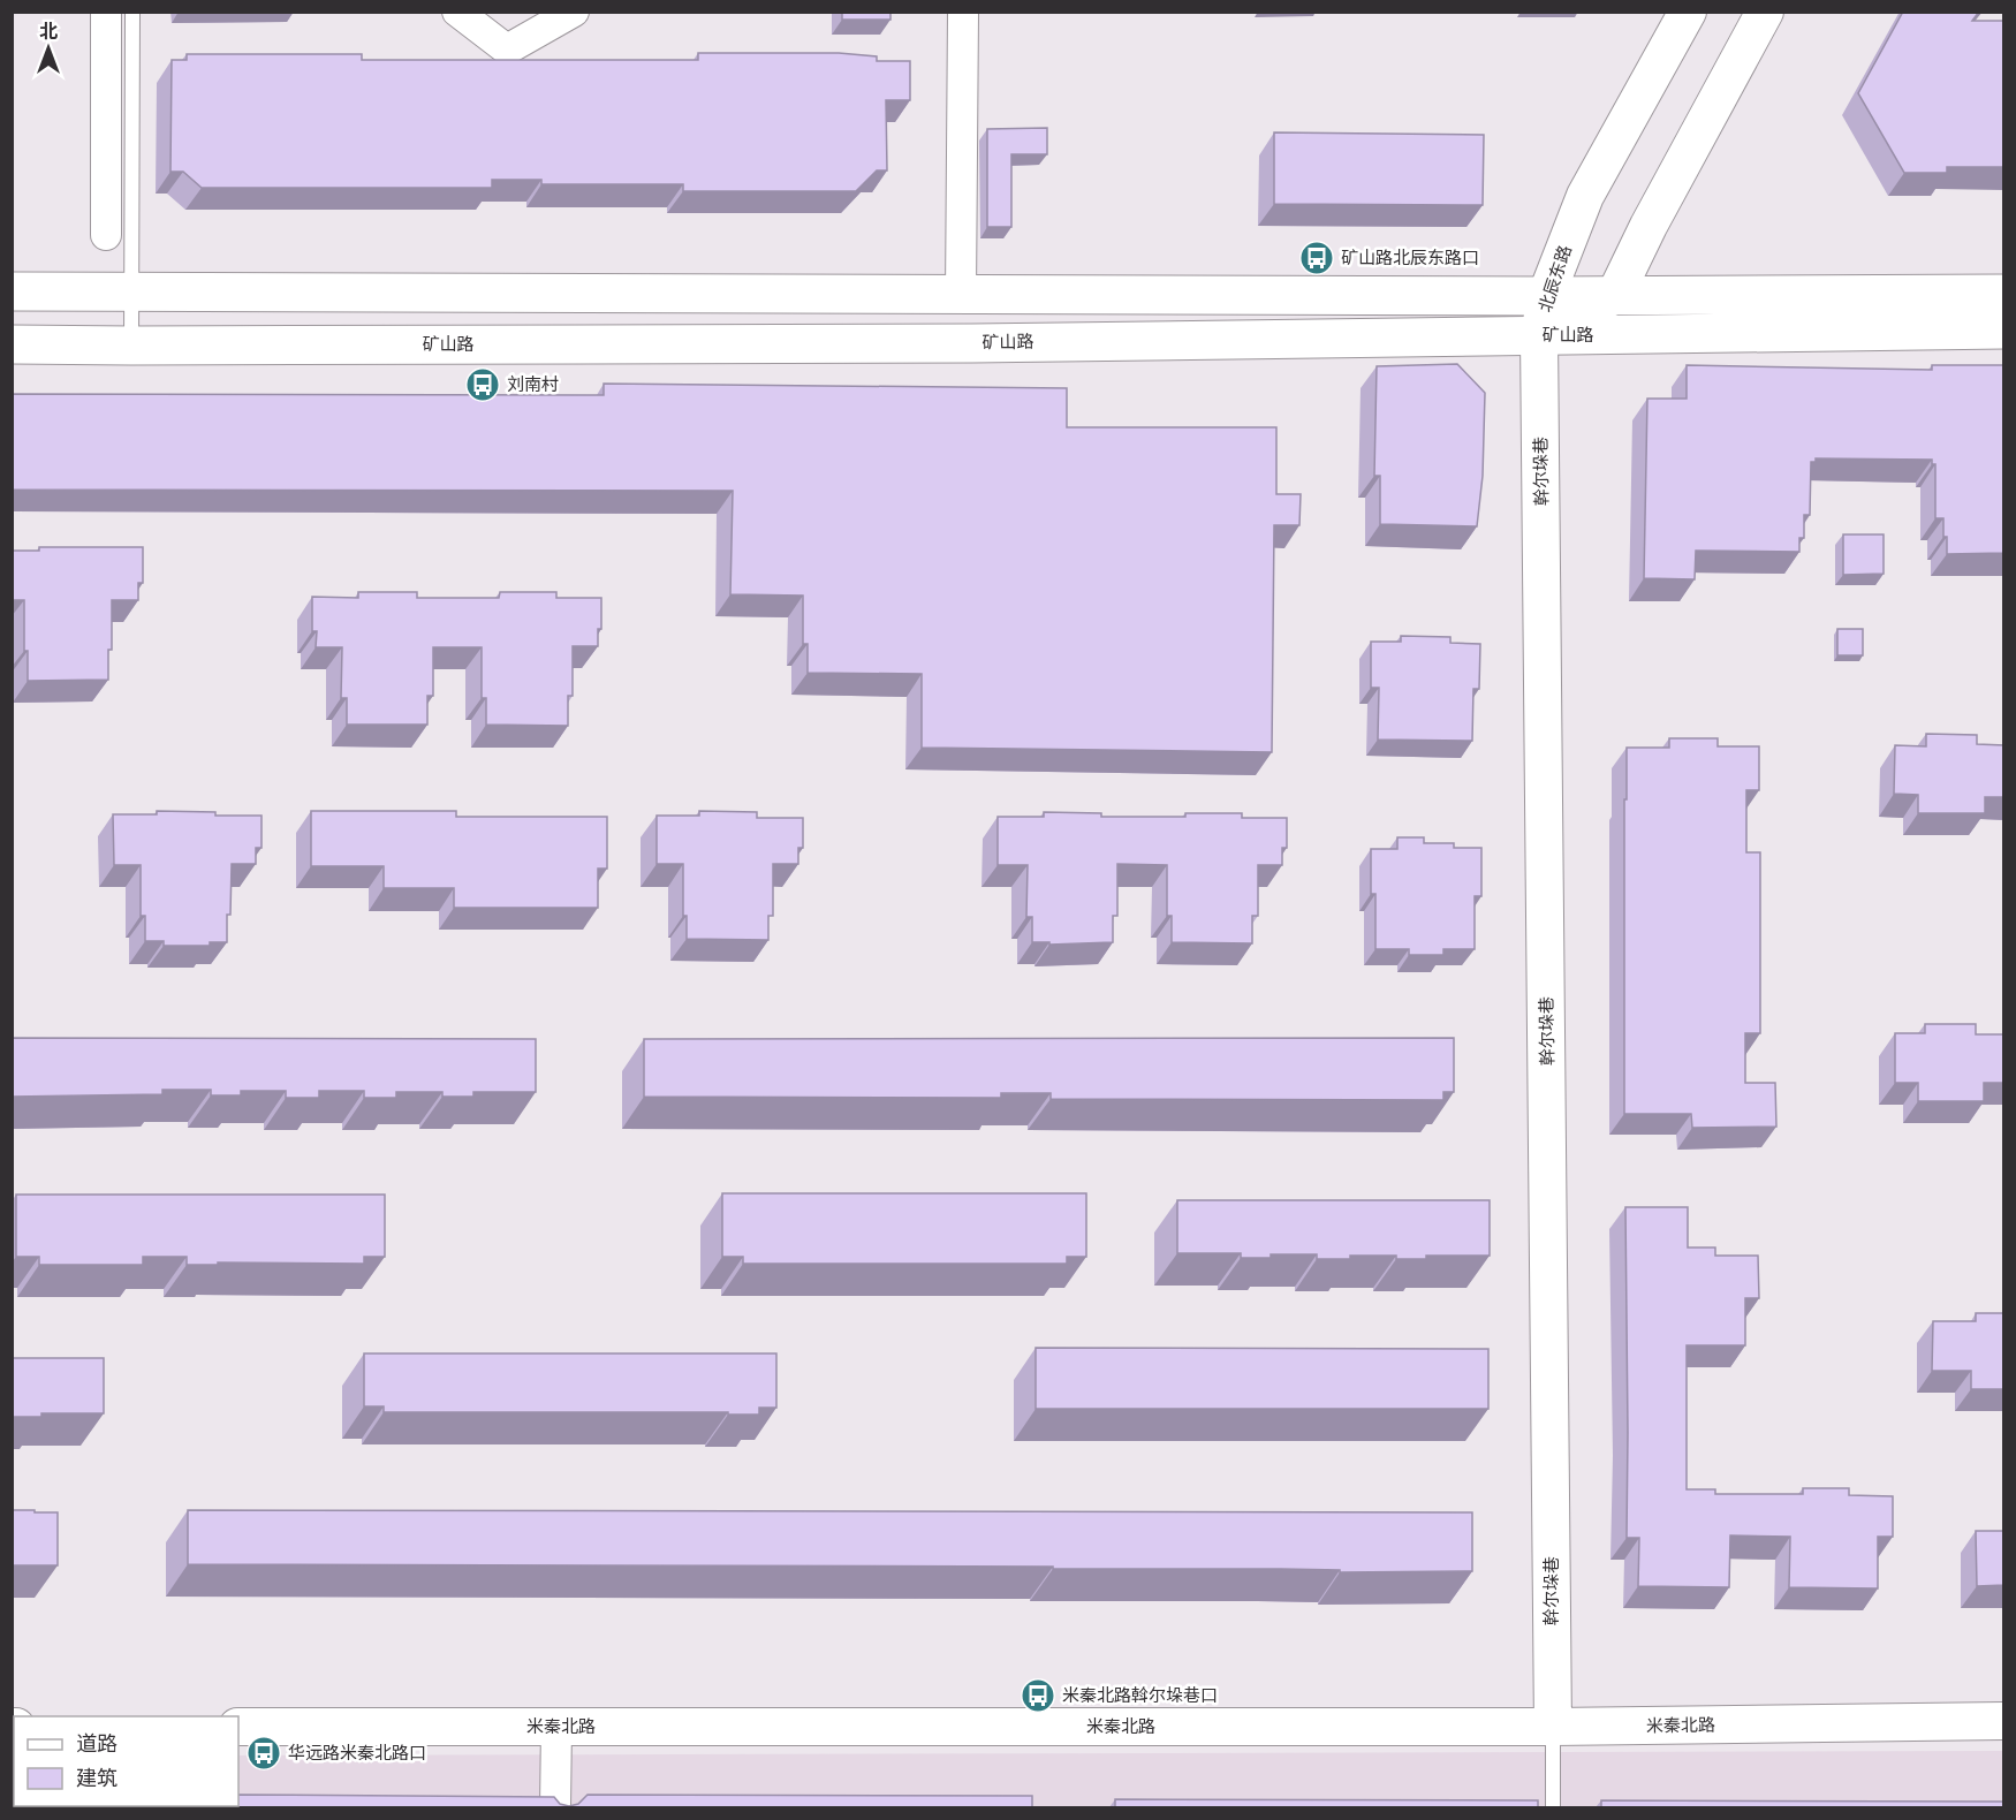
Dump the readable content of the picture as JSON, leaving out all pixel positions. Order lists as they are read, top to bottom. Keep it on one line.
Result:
{"streets":{"main road":["矿山路"],"street":["北辰东路","幹尔垛巷","米秦北路"]},"crossings":[["北辰东路","矿山路"],["北辰东路","幹尔垛巷"],["矿山路","幹尔垛巷"],["幹尔垛巷","米秦北路"]],"places":{"bus stop":["矿山路北辰东路口","刘南村","米秦北路斡尔垛巷口","华远路米秦北路口"]},"legend":["道路","建筑"],"north":"top"}
